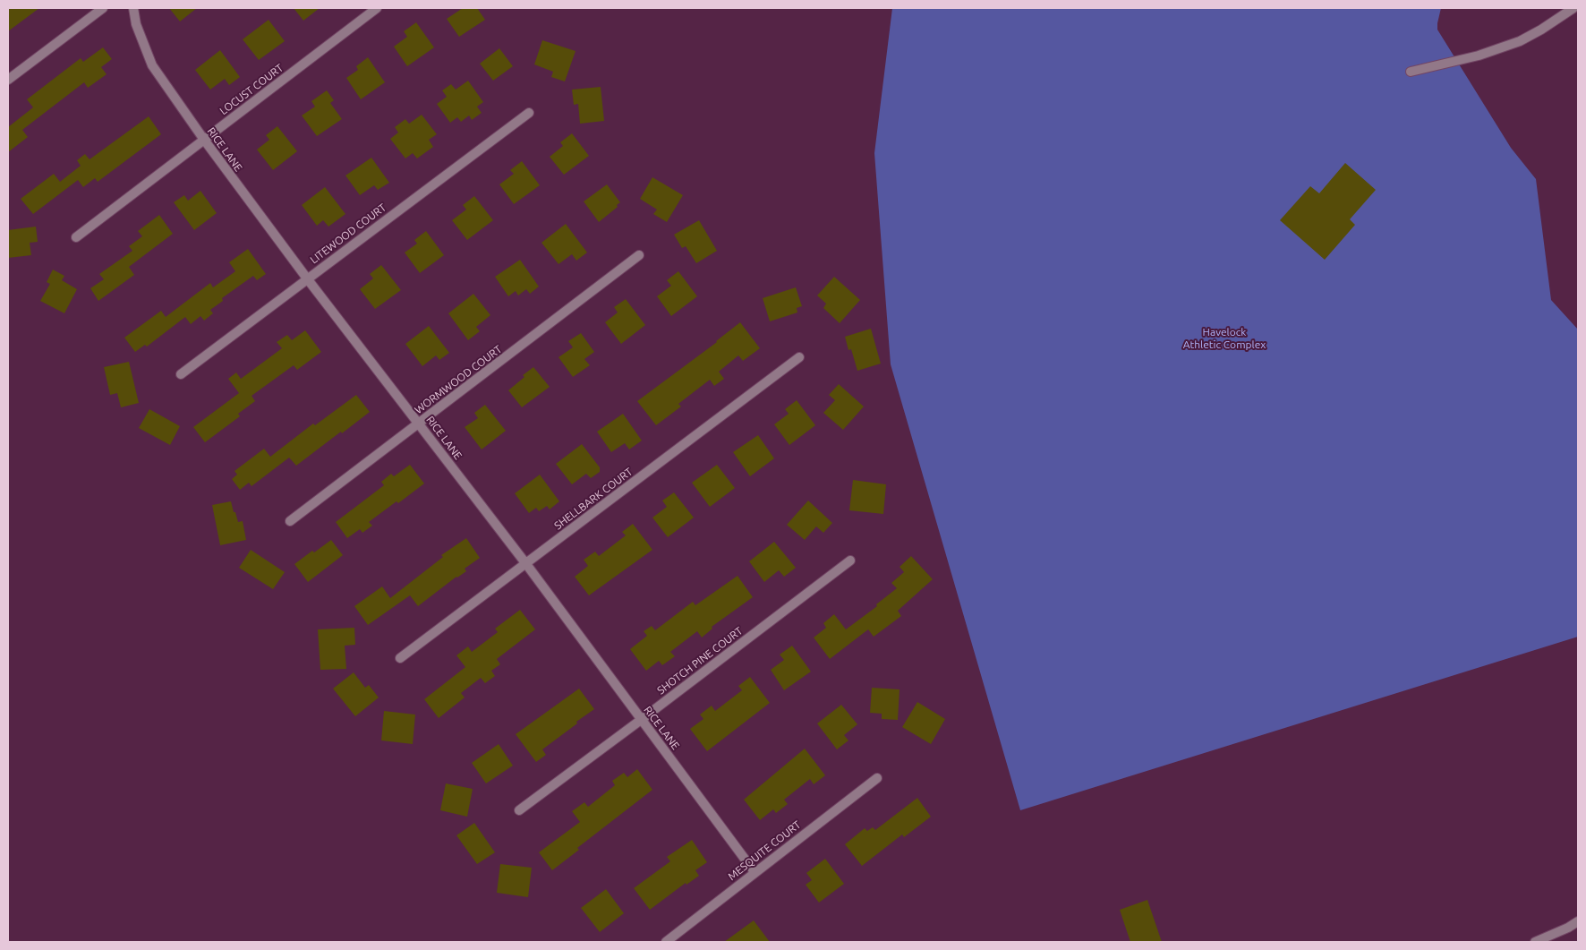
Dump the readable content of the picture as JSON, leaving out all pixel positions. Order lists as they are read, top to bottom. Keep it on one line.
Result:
{"streets":{"street":["LOCUST COURT","RICE LANE","LITEWOOD COURT","WORMWOOD COURT","SHELLBARK COURT","SHOTCH PINE COURT","MESQUITE COURT"]},"crossings":[["LOCUST COURT","RICE LANE"],["RICE LANE","LITEWOOD COURT"],["RICE LANE","WORMWOOD COURT"],["RICE LANE","SHELLBARK COURT"],["RICE LANE","SHOTCH PINE COURT"],["RICE LANE","MESQUITE COURT"]],"parks":["Havelock Athletic Complex"]}
